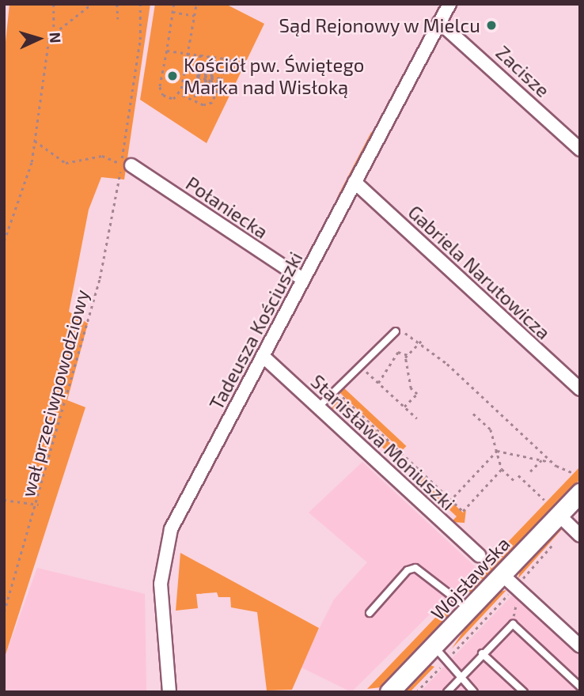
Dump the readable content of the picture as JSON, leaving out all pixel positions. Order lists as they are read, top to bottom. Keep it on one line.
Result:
{"streets":{"street":["Zacisze","Połaniecka","Gabriela Narutowicza","Tadeusza Kościuszki","Stanisława Moniuszki","Wojsławska"],"path":["wał przeciwpowodziowy"]},"crossings":[["Zacisze","Tadeusza Kościuszki"],["Połaniecka","Tadeusza Kościuszki"],["Połaniecka","wał przeciwpowodziowy"],["Gabriela Narutowicza","Tadeusza Kościuszki"],["Tadeusza Kościuszki","Stanisława Moniuszki"]],"places":["Sąd Rejonowy w Mielcu","Kościół pw. Świętego Marka nad Wisłoką"],"north":"right"}
